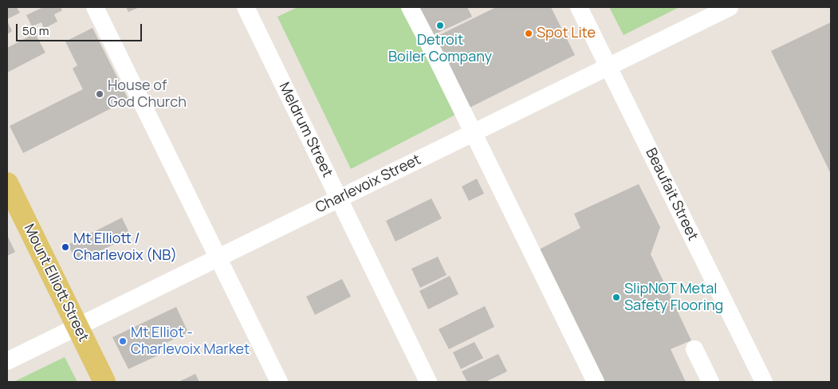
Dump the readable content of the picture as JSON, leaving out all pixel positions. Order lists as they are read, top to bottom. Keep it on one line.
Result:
{"streets":{"main road":["Mount Elliott Street"],"street":["Meldrum Street","Charlevoix Street","Beaufait Street"]},"crossings":[["Meldrum Street","Charlevoix Street"],["Charlevoix Street","Beaufait Street"],["Charlevoix Street","Mount Elliott Street"]],"places":["Detroit Boiler Company","Spot Lite","House of God Church","Mt Elliott / Charlevoix (NB)","SlipNOT Metal Safety Flooring","Mt Elliot - Charlevoix Market"],"scale_bar":"50 m"}
